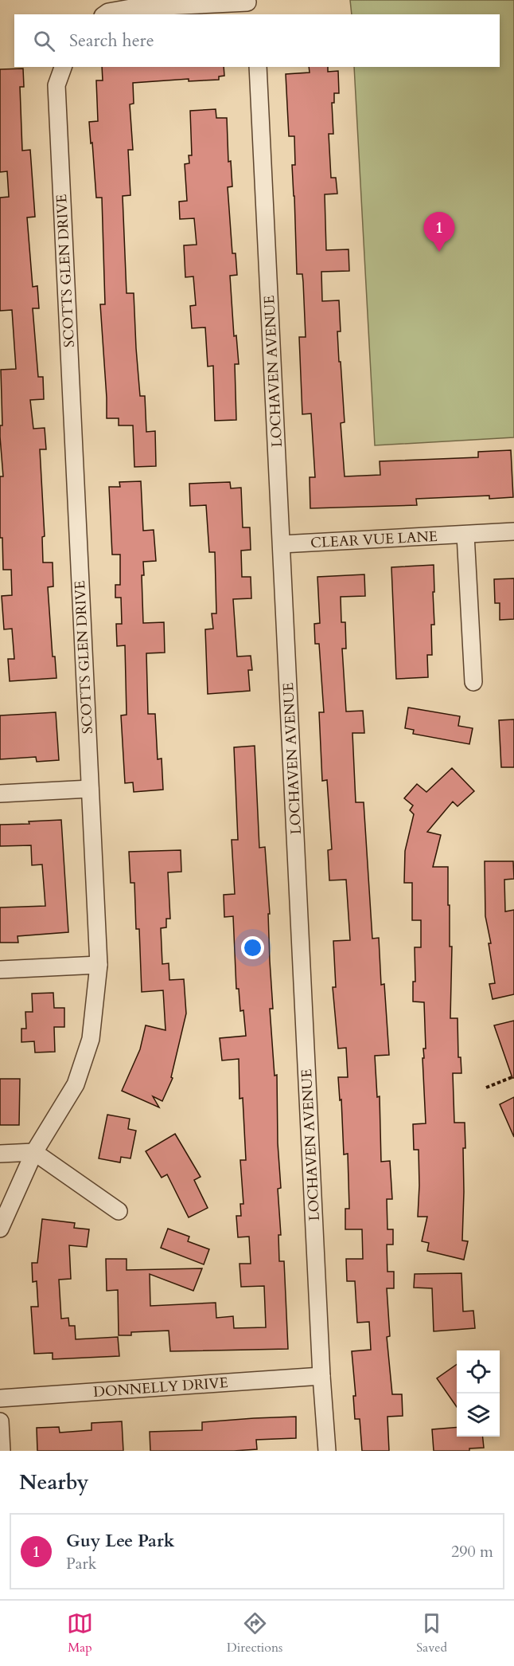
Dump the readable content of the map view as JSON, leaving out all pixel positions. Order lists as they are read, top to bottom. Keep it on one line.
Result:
{"streets":{"street":["SCOTTS GLEN DRIVE","LOCHAVEN AVENUE","CLEAR VUE LANE","DONNELLY DRIVE"]},"crossings":[["LOCHAVEN AVENUE","CLEAR VUE LANE"],["LOCHAVEN AVENUE","DONNELLY DRIVE"]],"page":{"search":"Search here","pins":"1","heading":"Nearby","list":[{"mark":"1","name":"Guy Lee Park","note":"Park","value":"290 m"}],"nav":["Map","Directions","Saved"]}}
